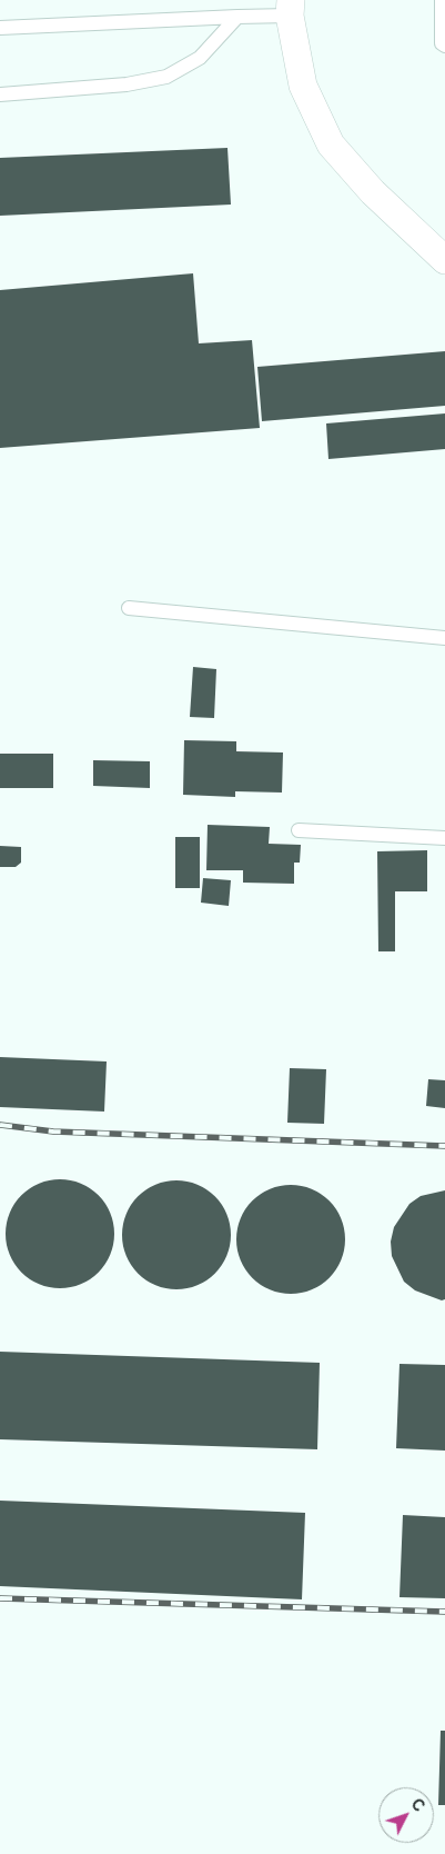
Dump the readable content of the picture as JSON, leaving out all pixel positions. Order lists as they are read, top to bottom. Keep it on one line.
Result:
{"north":"top right"}
